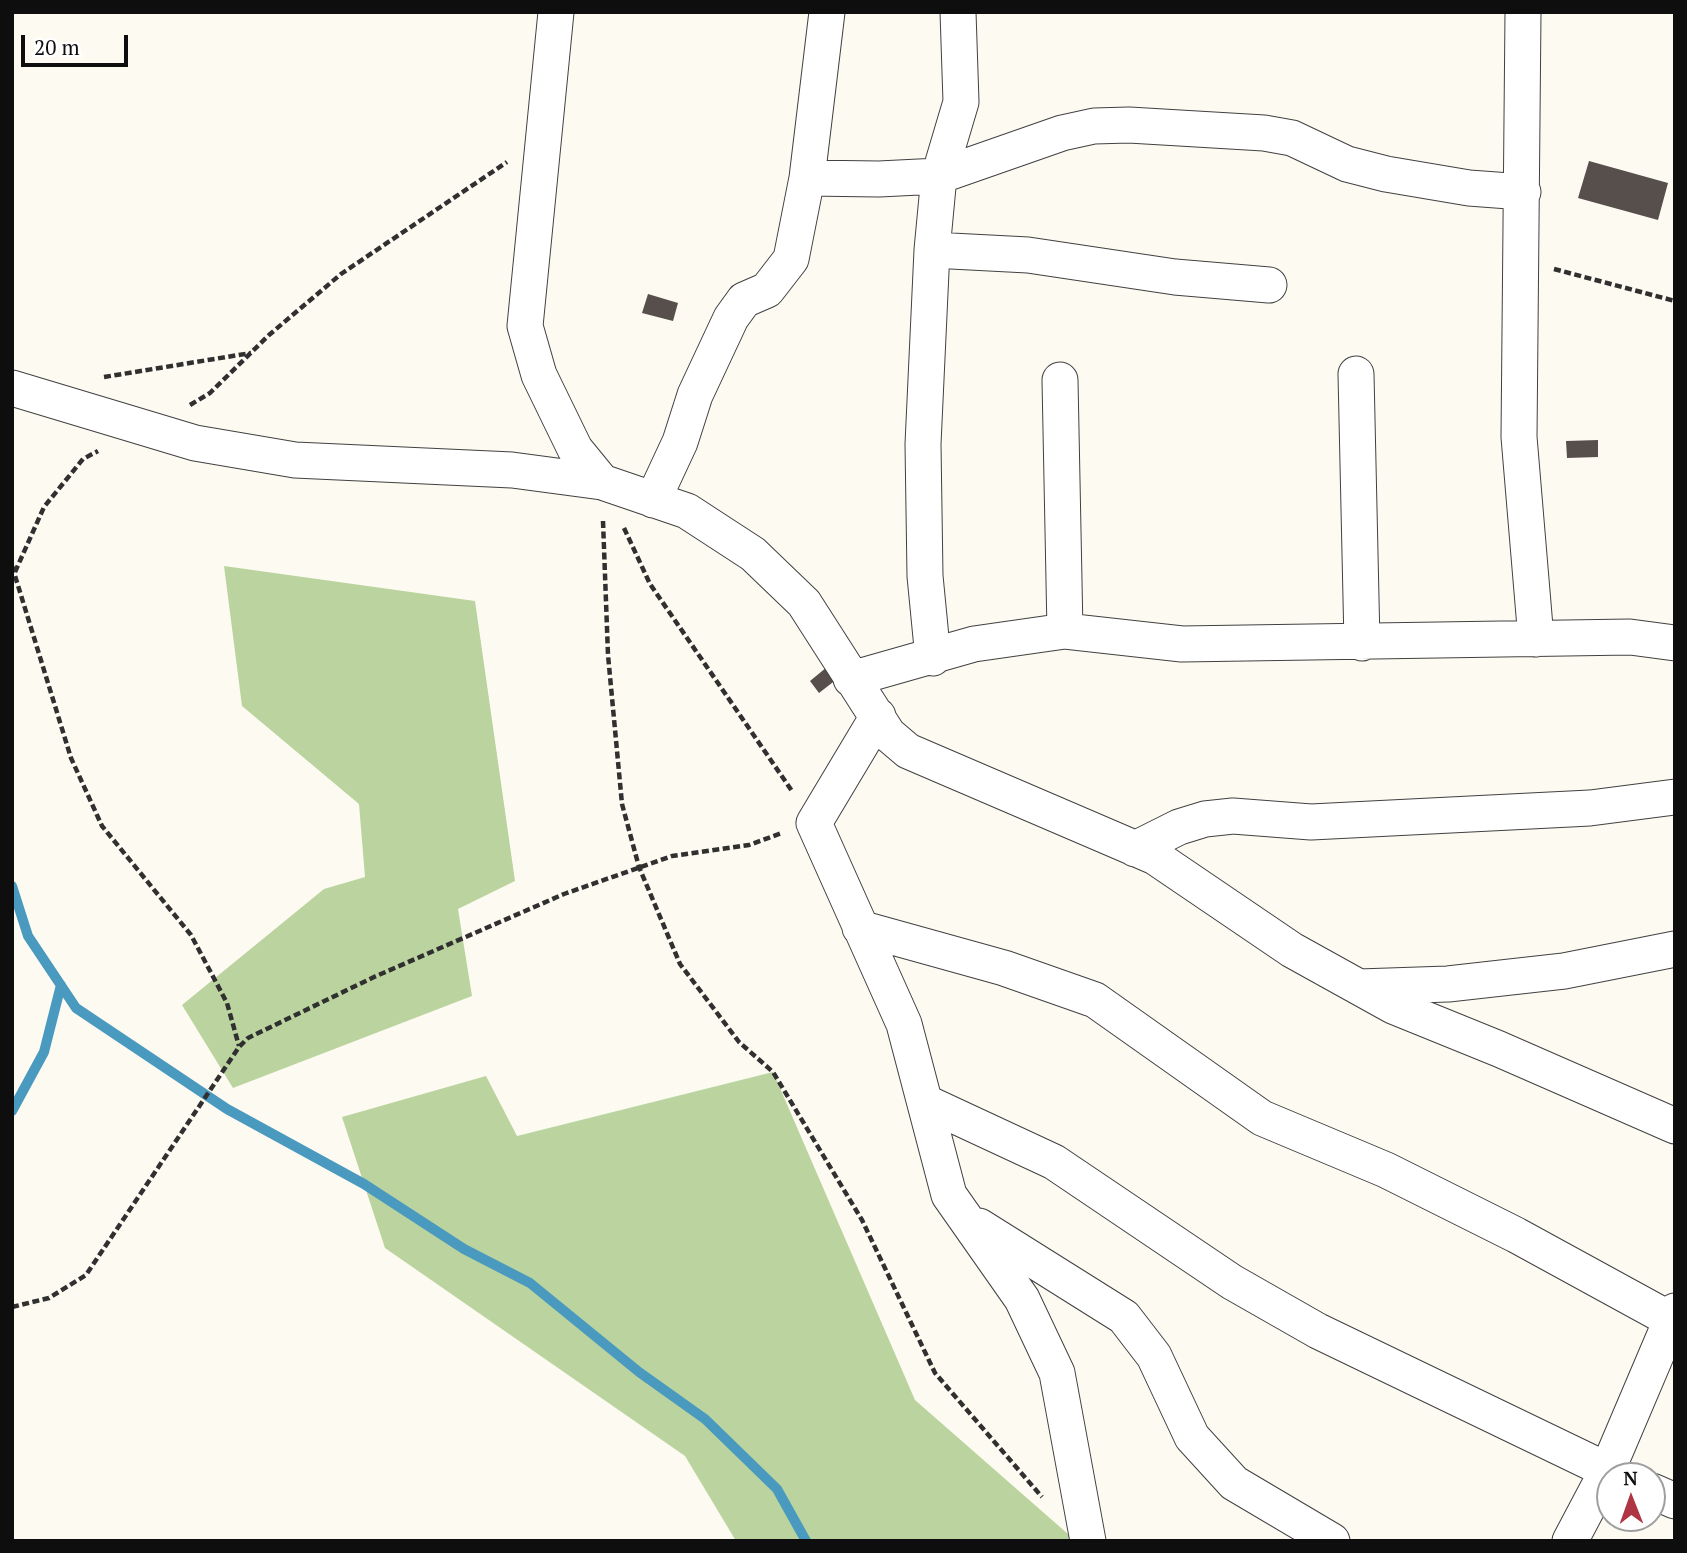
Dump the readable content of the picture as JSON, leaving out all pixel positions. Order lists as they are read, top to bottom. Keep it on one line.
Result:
{"scale_bar":"20 m","north":"top"}
